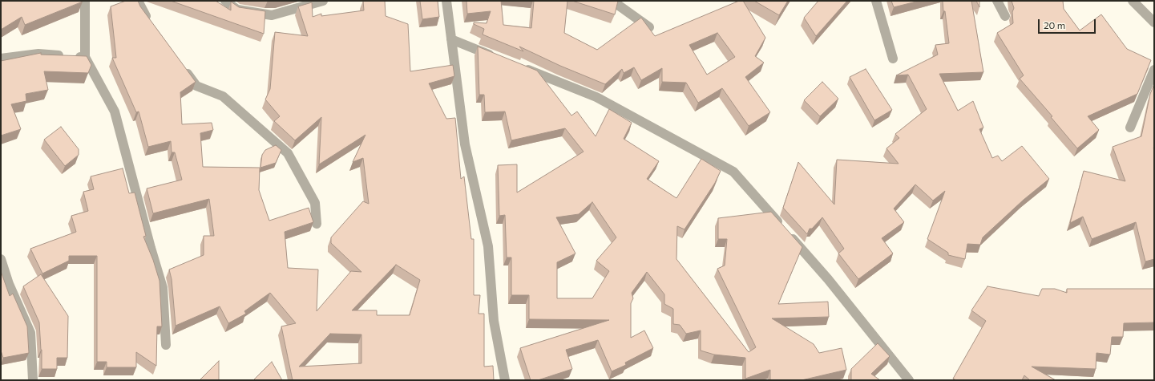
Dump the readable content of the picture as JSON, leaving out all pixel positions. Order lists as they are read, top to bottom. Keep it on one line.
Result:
{"scale_bar":"20 m"}
